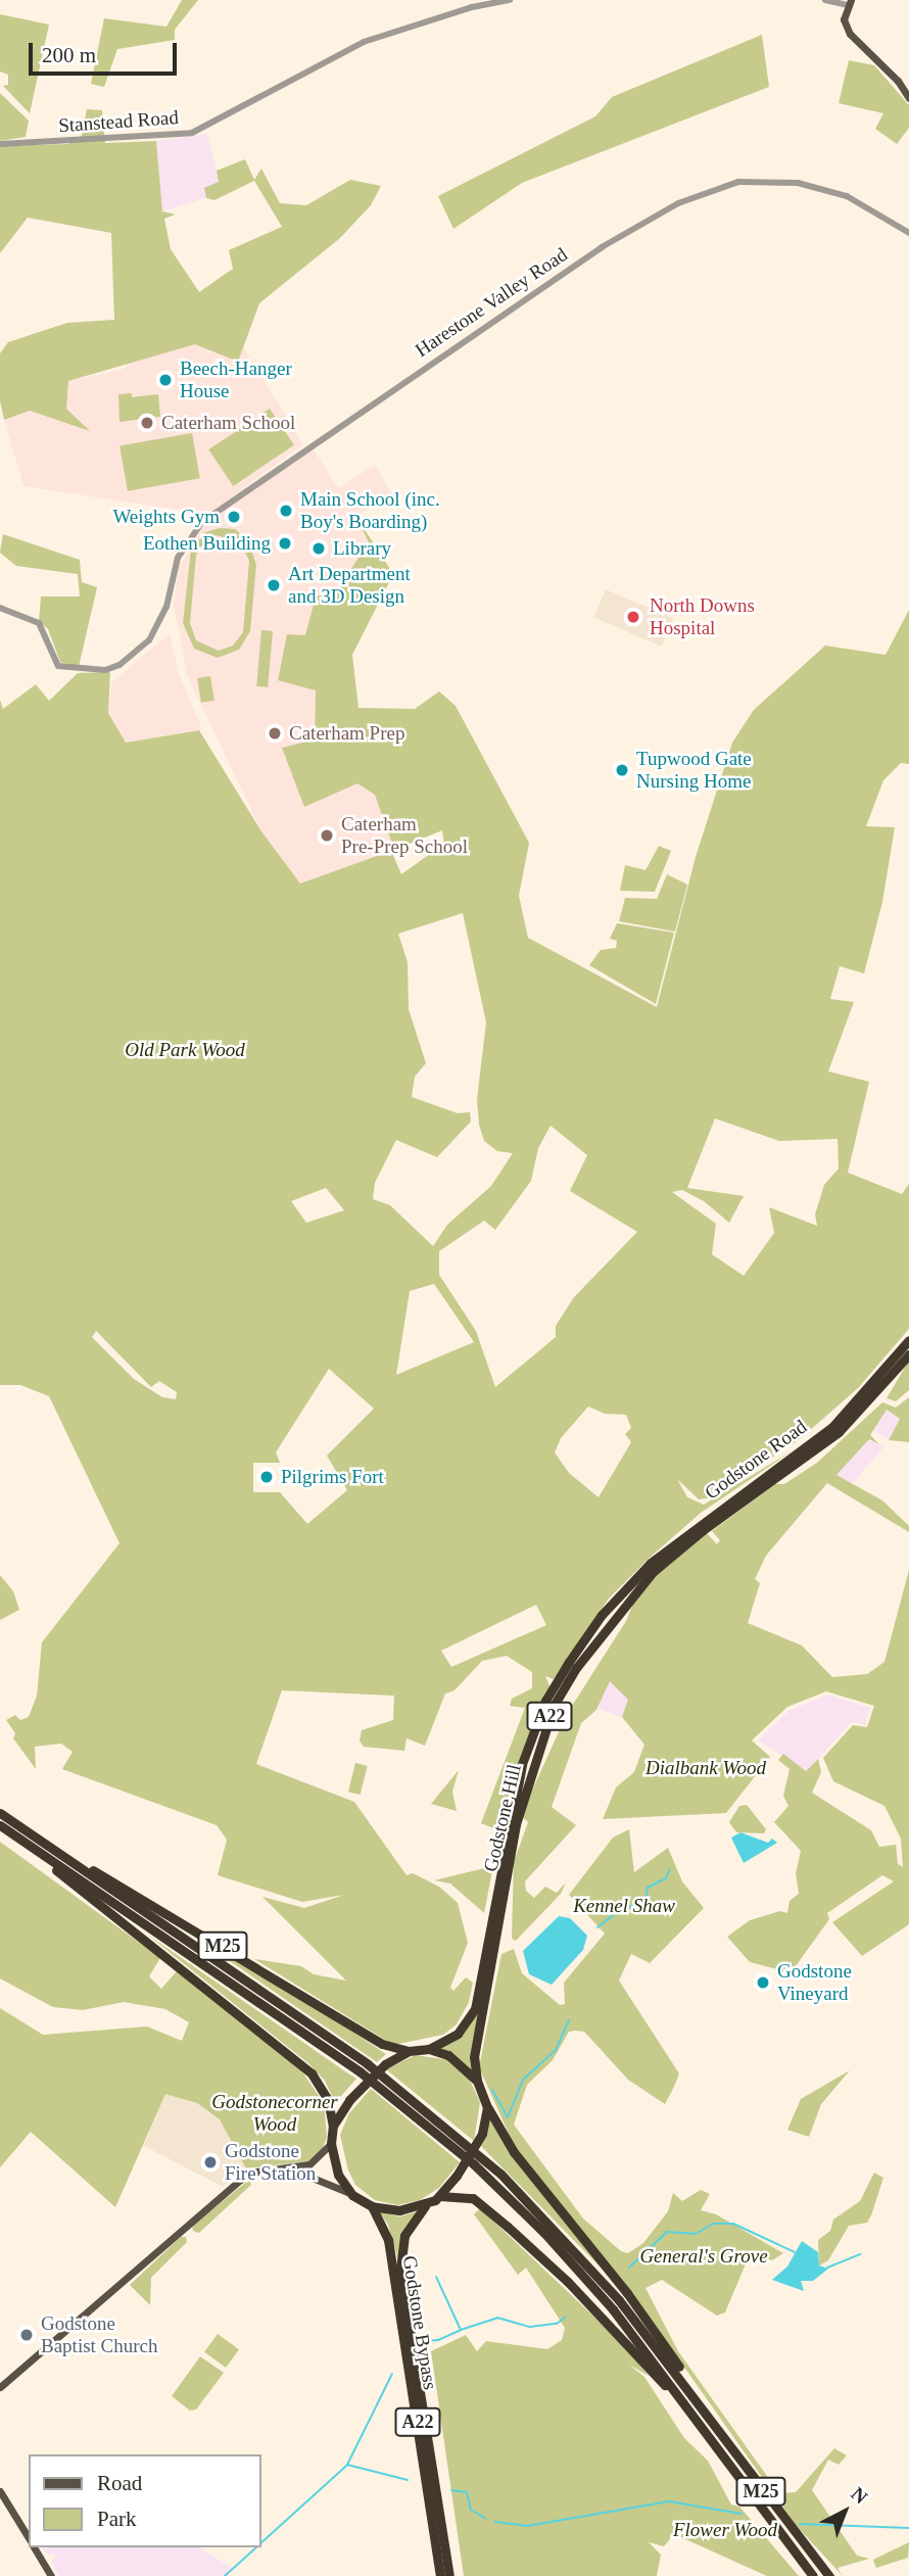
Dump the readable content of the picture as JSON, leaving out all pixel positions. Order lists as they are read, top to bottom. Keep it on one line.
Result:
{"streets":{"highway":["Godstone Road","A22","Godstone Hill","M25","Godstone Bypass"],"street":["Stanstead Road","Harestone Valley Road"]},"crossings":[["Godstone Road","Godstone Hill"],["Godstone Hill","M25"],["Godstone Hill","Godstone Bypass"],["M25","Godstone Bypass"]],"parks":["Old Park Wood","Dialbank Wood","Kennel Shaw","Godstonecorner Wood","General's Grove","Flower Wood"],"places":["Beech-Hanger House","Caterham School","Main School (inc. Boy's Boarding)","Weights Gym","Eothen Building","Library","Art Department and 3D Design","North Downs Hospital","Caterham Prep","Tupwood Gate Nursing Home","Caterham Pre-Prep School","Pilgrims Fort","Godstone Vineyard","Godstone Fire Station","Godstone Baptist Church"],"legend":["Road","Park"],"scale_bar":"200 m","north":"top right"}
